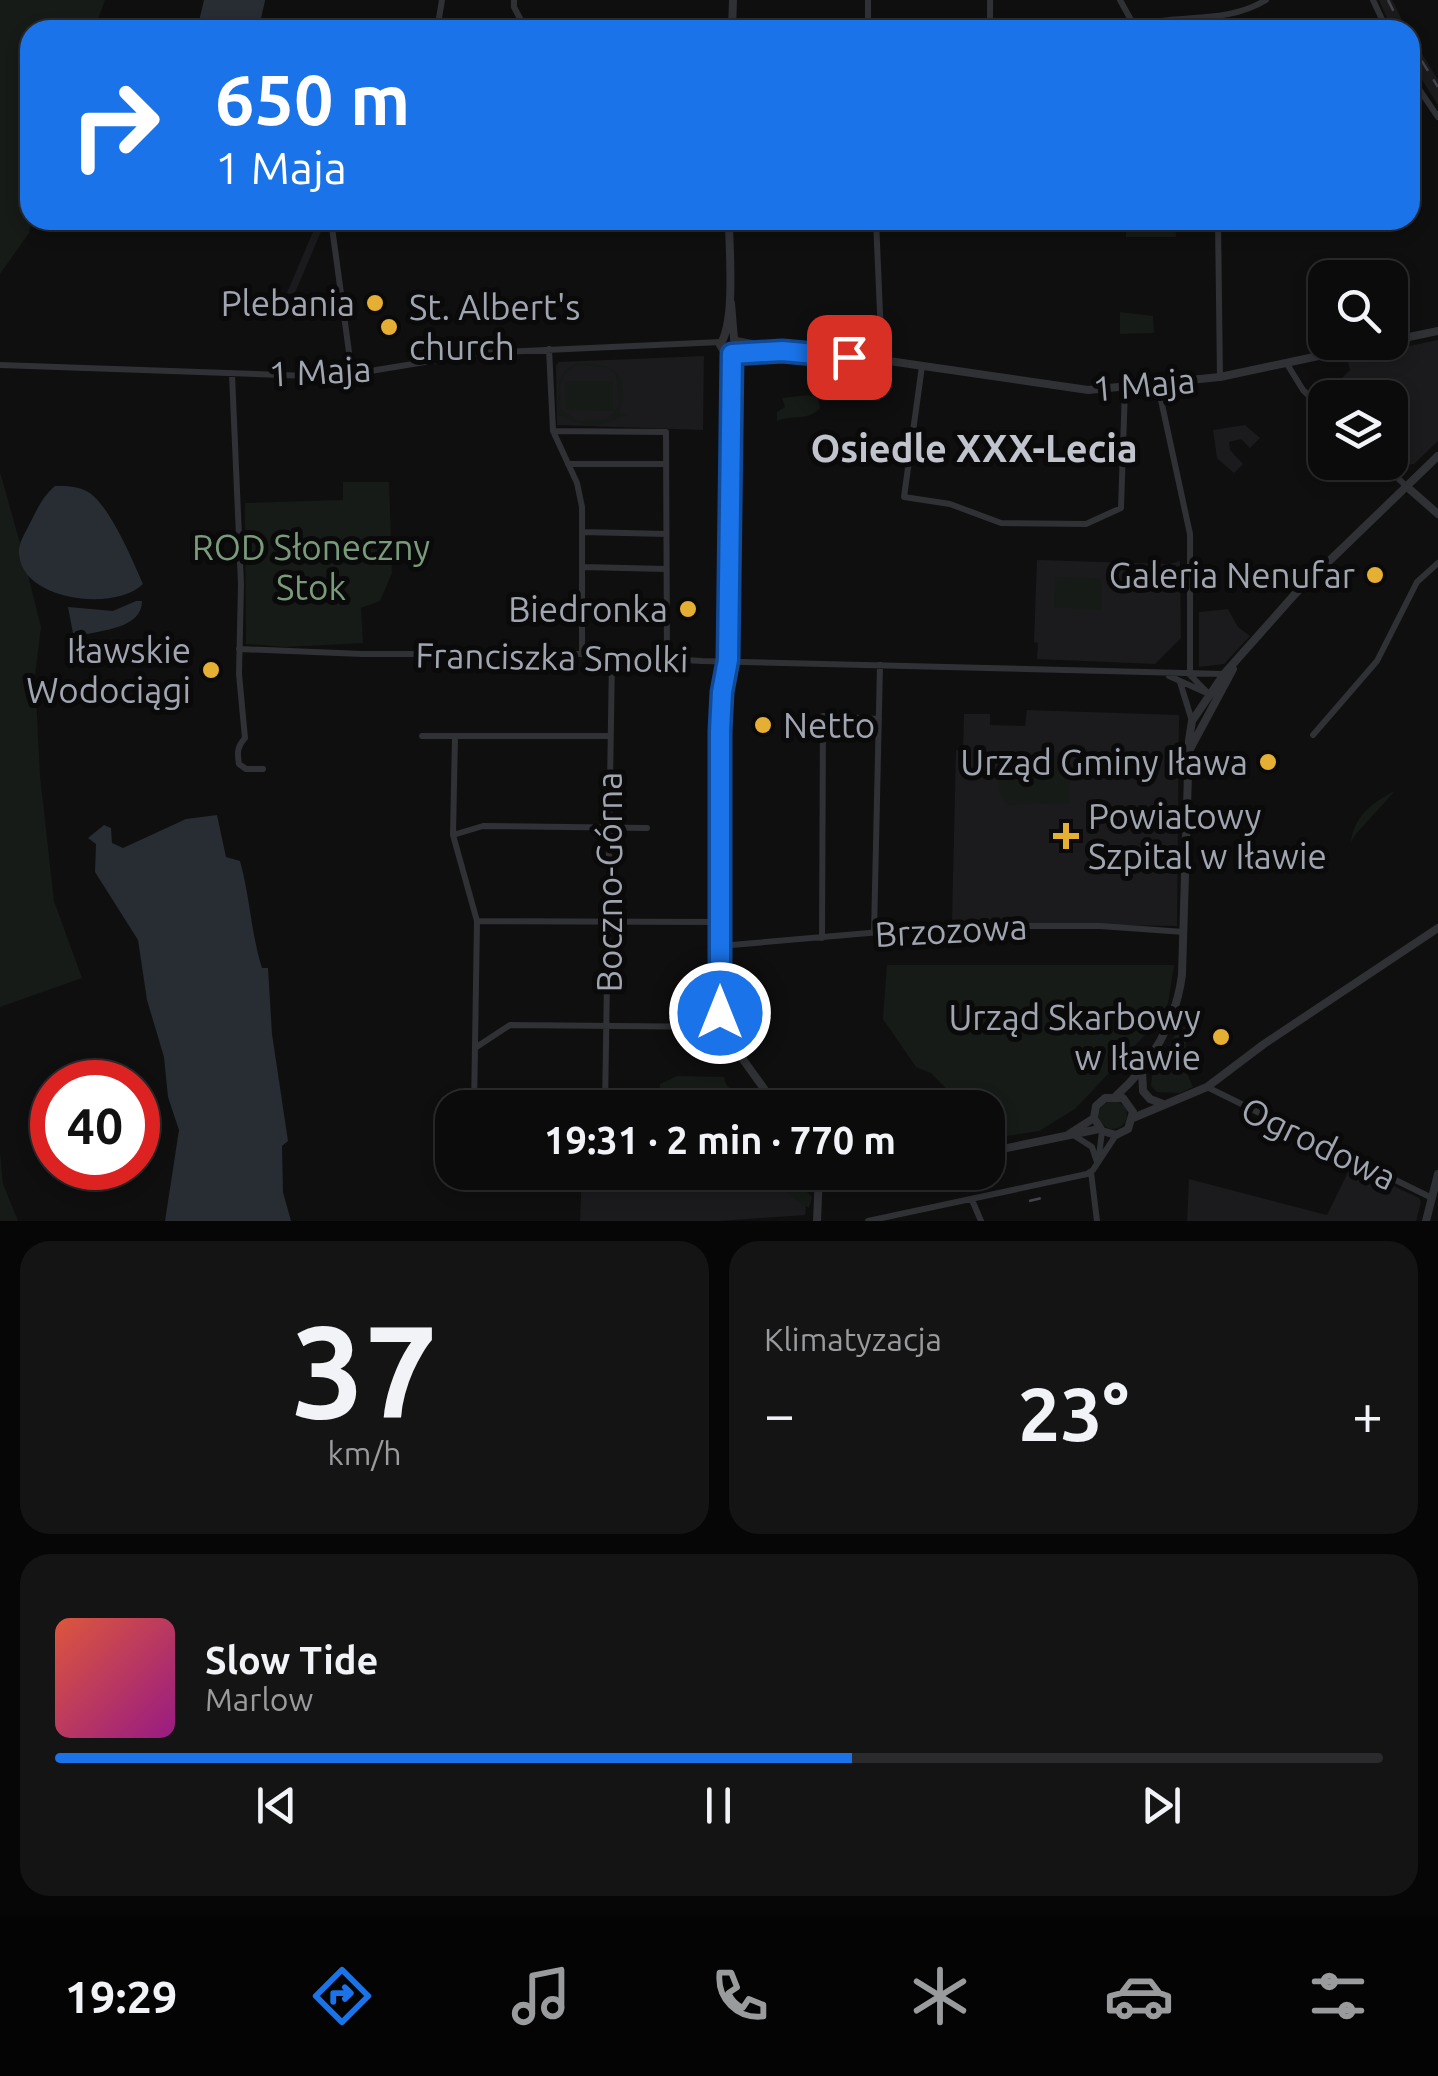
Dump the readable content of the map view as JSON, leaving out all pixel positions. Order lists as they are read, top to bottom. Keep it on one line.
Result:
{"streets":{"street":["1 Maja","Franciszka Smolki","Boczno-Górna","Brzozowa","Ogrodowa"]},"crossings":[["Franciszka Smolki","Boczno-Górna"]],"districts":["Osiedle XXX-Lecia"],"parks":["ROD Słoneczny Stok"],"places":{"other":["Plebania","St. Albert's church","Galeria Nenufar","Biedronka","Iławskie Wodociągi","Netto","Urząd Gminy Iława","Urząd Skarbowy w Iławie"],"health":["Powiatowy Szpital w Iławie"]},"page":{"turn":["650 m","1 Maja"],"limit":"40","trip":"19:31 · 2 min · 770 m","tile":[["37","km/h"],"Klimatyzacja"],"heat":["−","23°","+"],"song":["Slow Tide","Marlow"],"tabs":"19:29"}}
